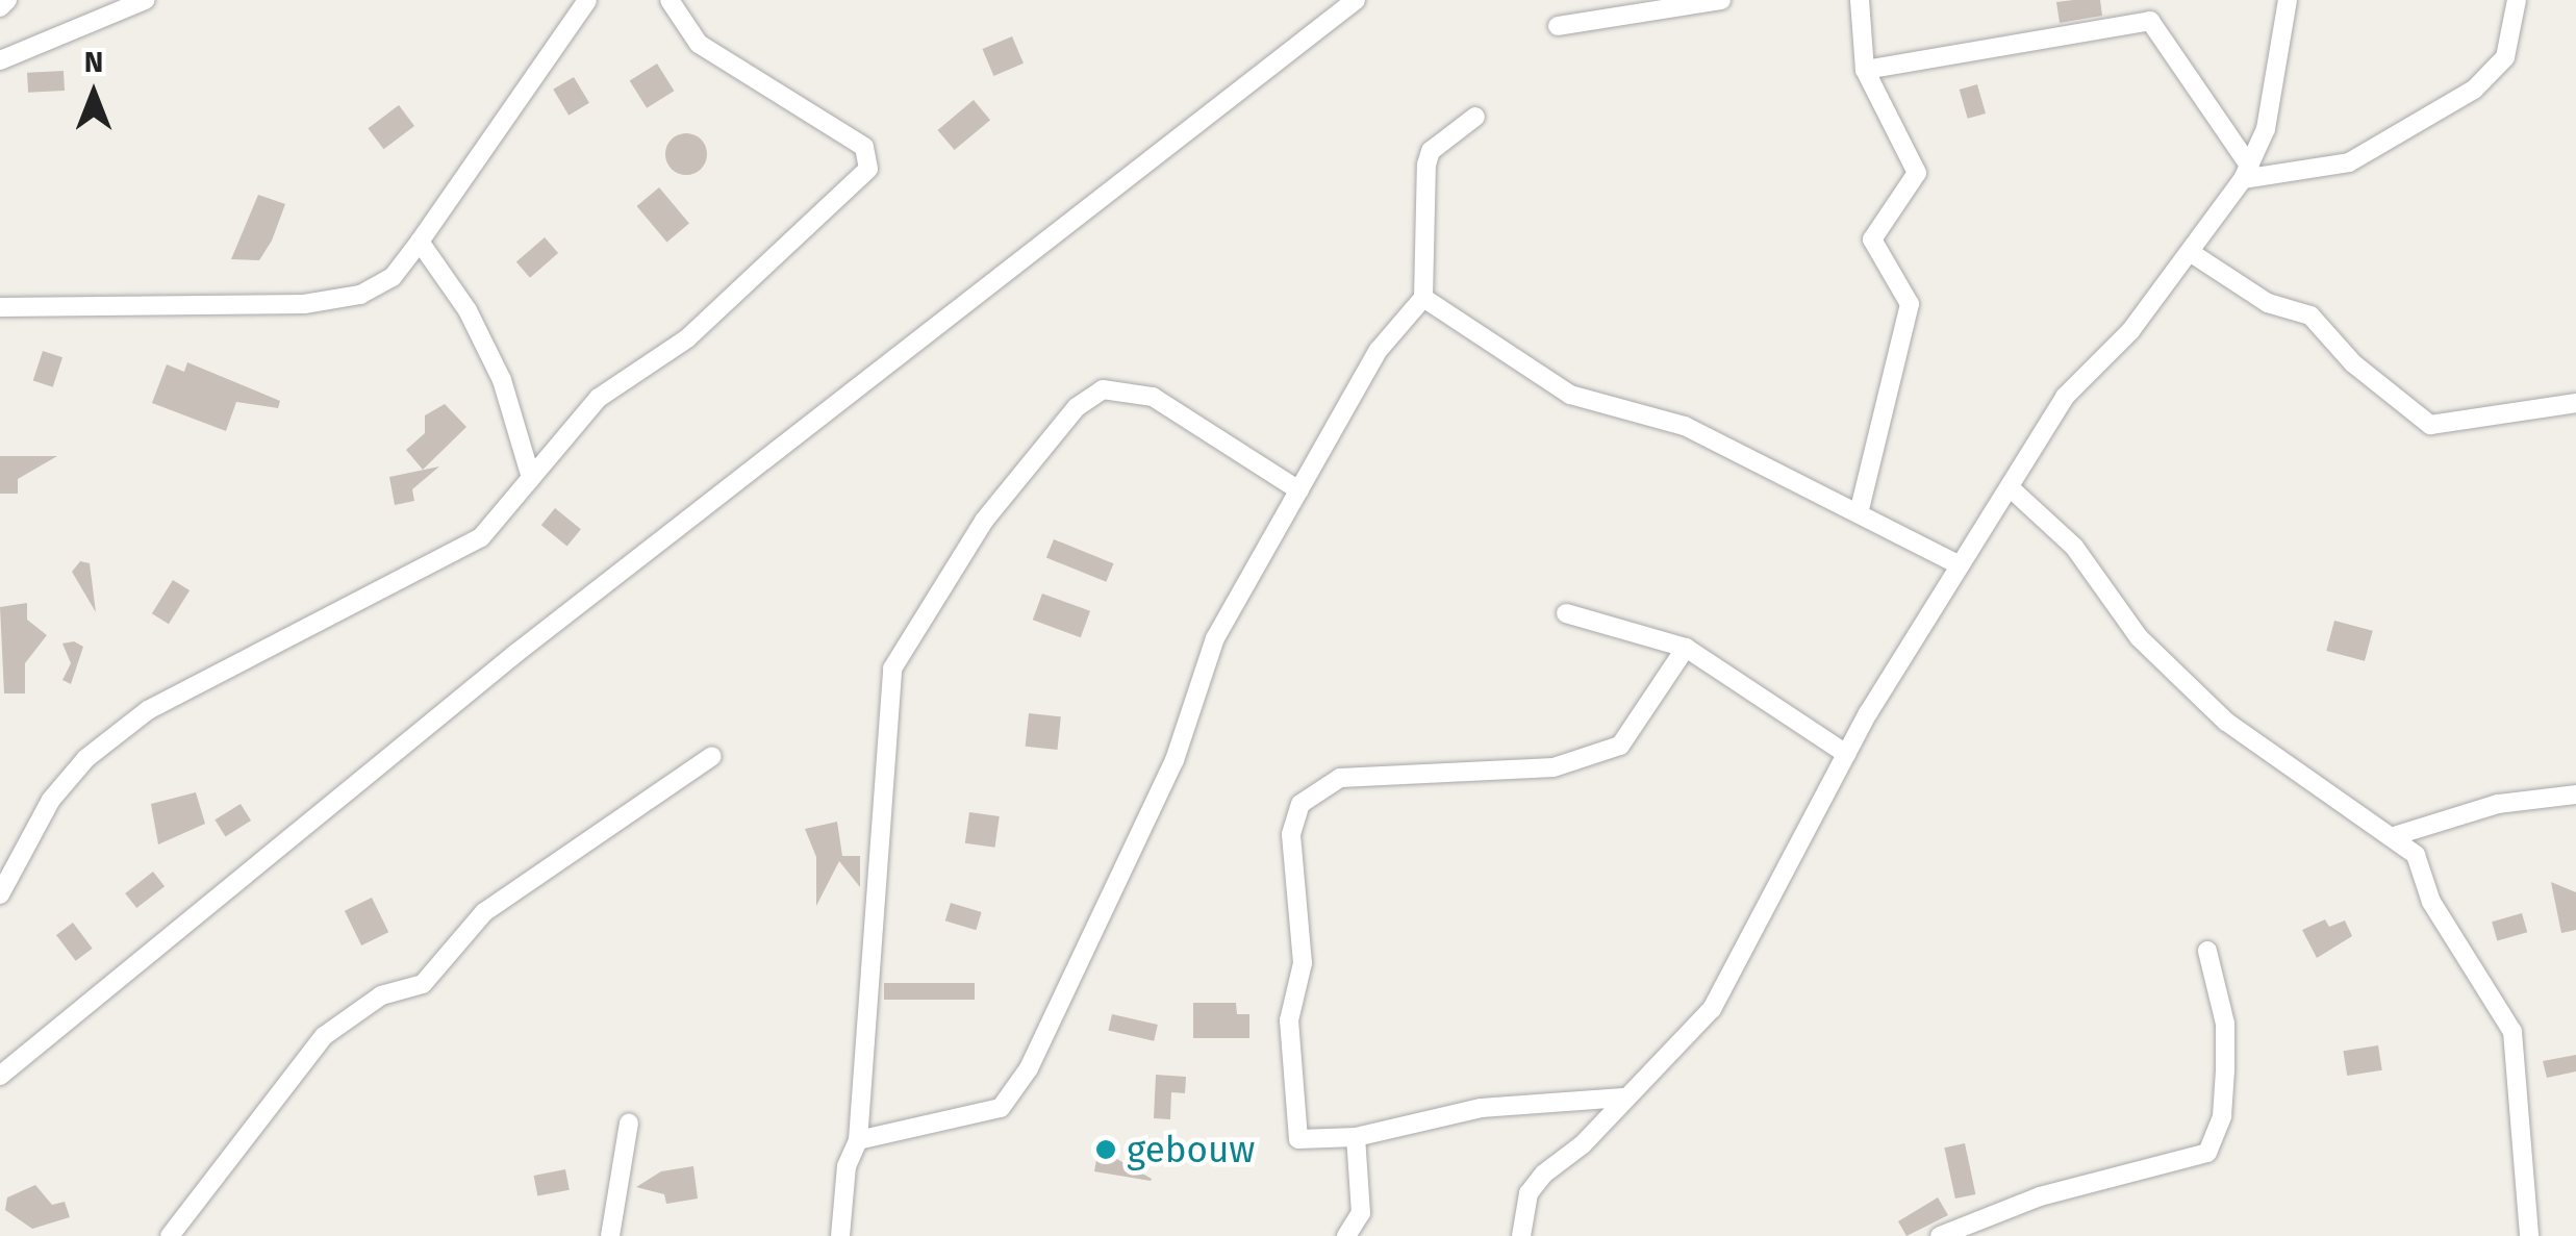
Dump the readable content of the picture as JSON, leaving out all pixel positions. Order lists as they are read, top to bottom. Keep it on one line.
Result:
{"places":["gebouw"],"north":"top"}
